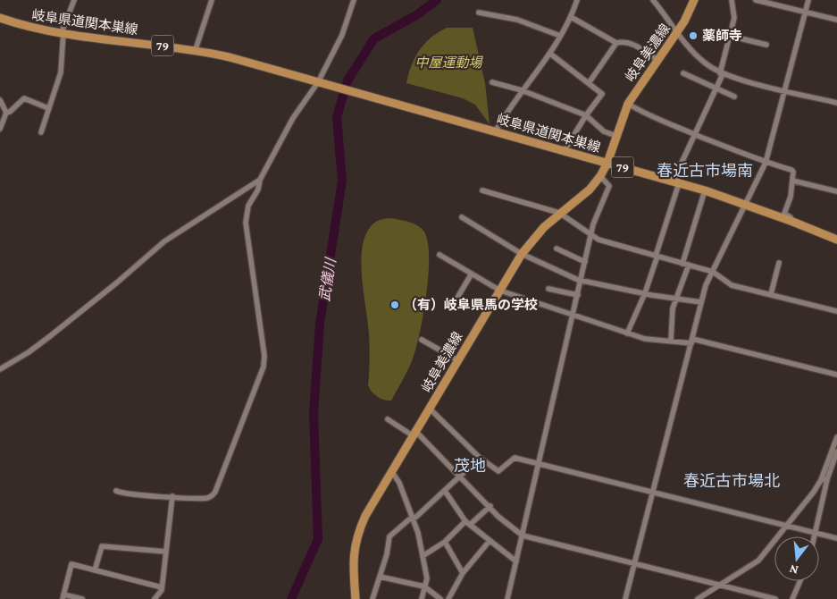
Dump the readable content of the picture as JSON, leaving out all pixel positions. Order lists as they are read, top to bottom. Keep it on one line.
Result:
{"streets":{"main road":["岐阜県道関本巣線","79","岐阜美濃線"]},"crossings":[["岐阜県道関本巣線","岐阜美濃線"]],"districts":["春近古市場南","茂地","春近古市場北"],"water":["武儀川"],"parks":["中屋運動場"],"places":["薬師寺","（有）岐阜県馬の学校"],"north":"bottom"}
